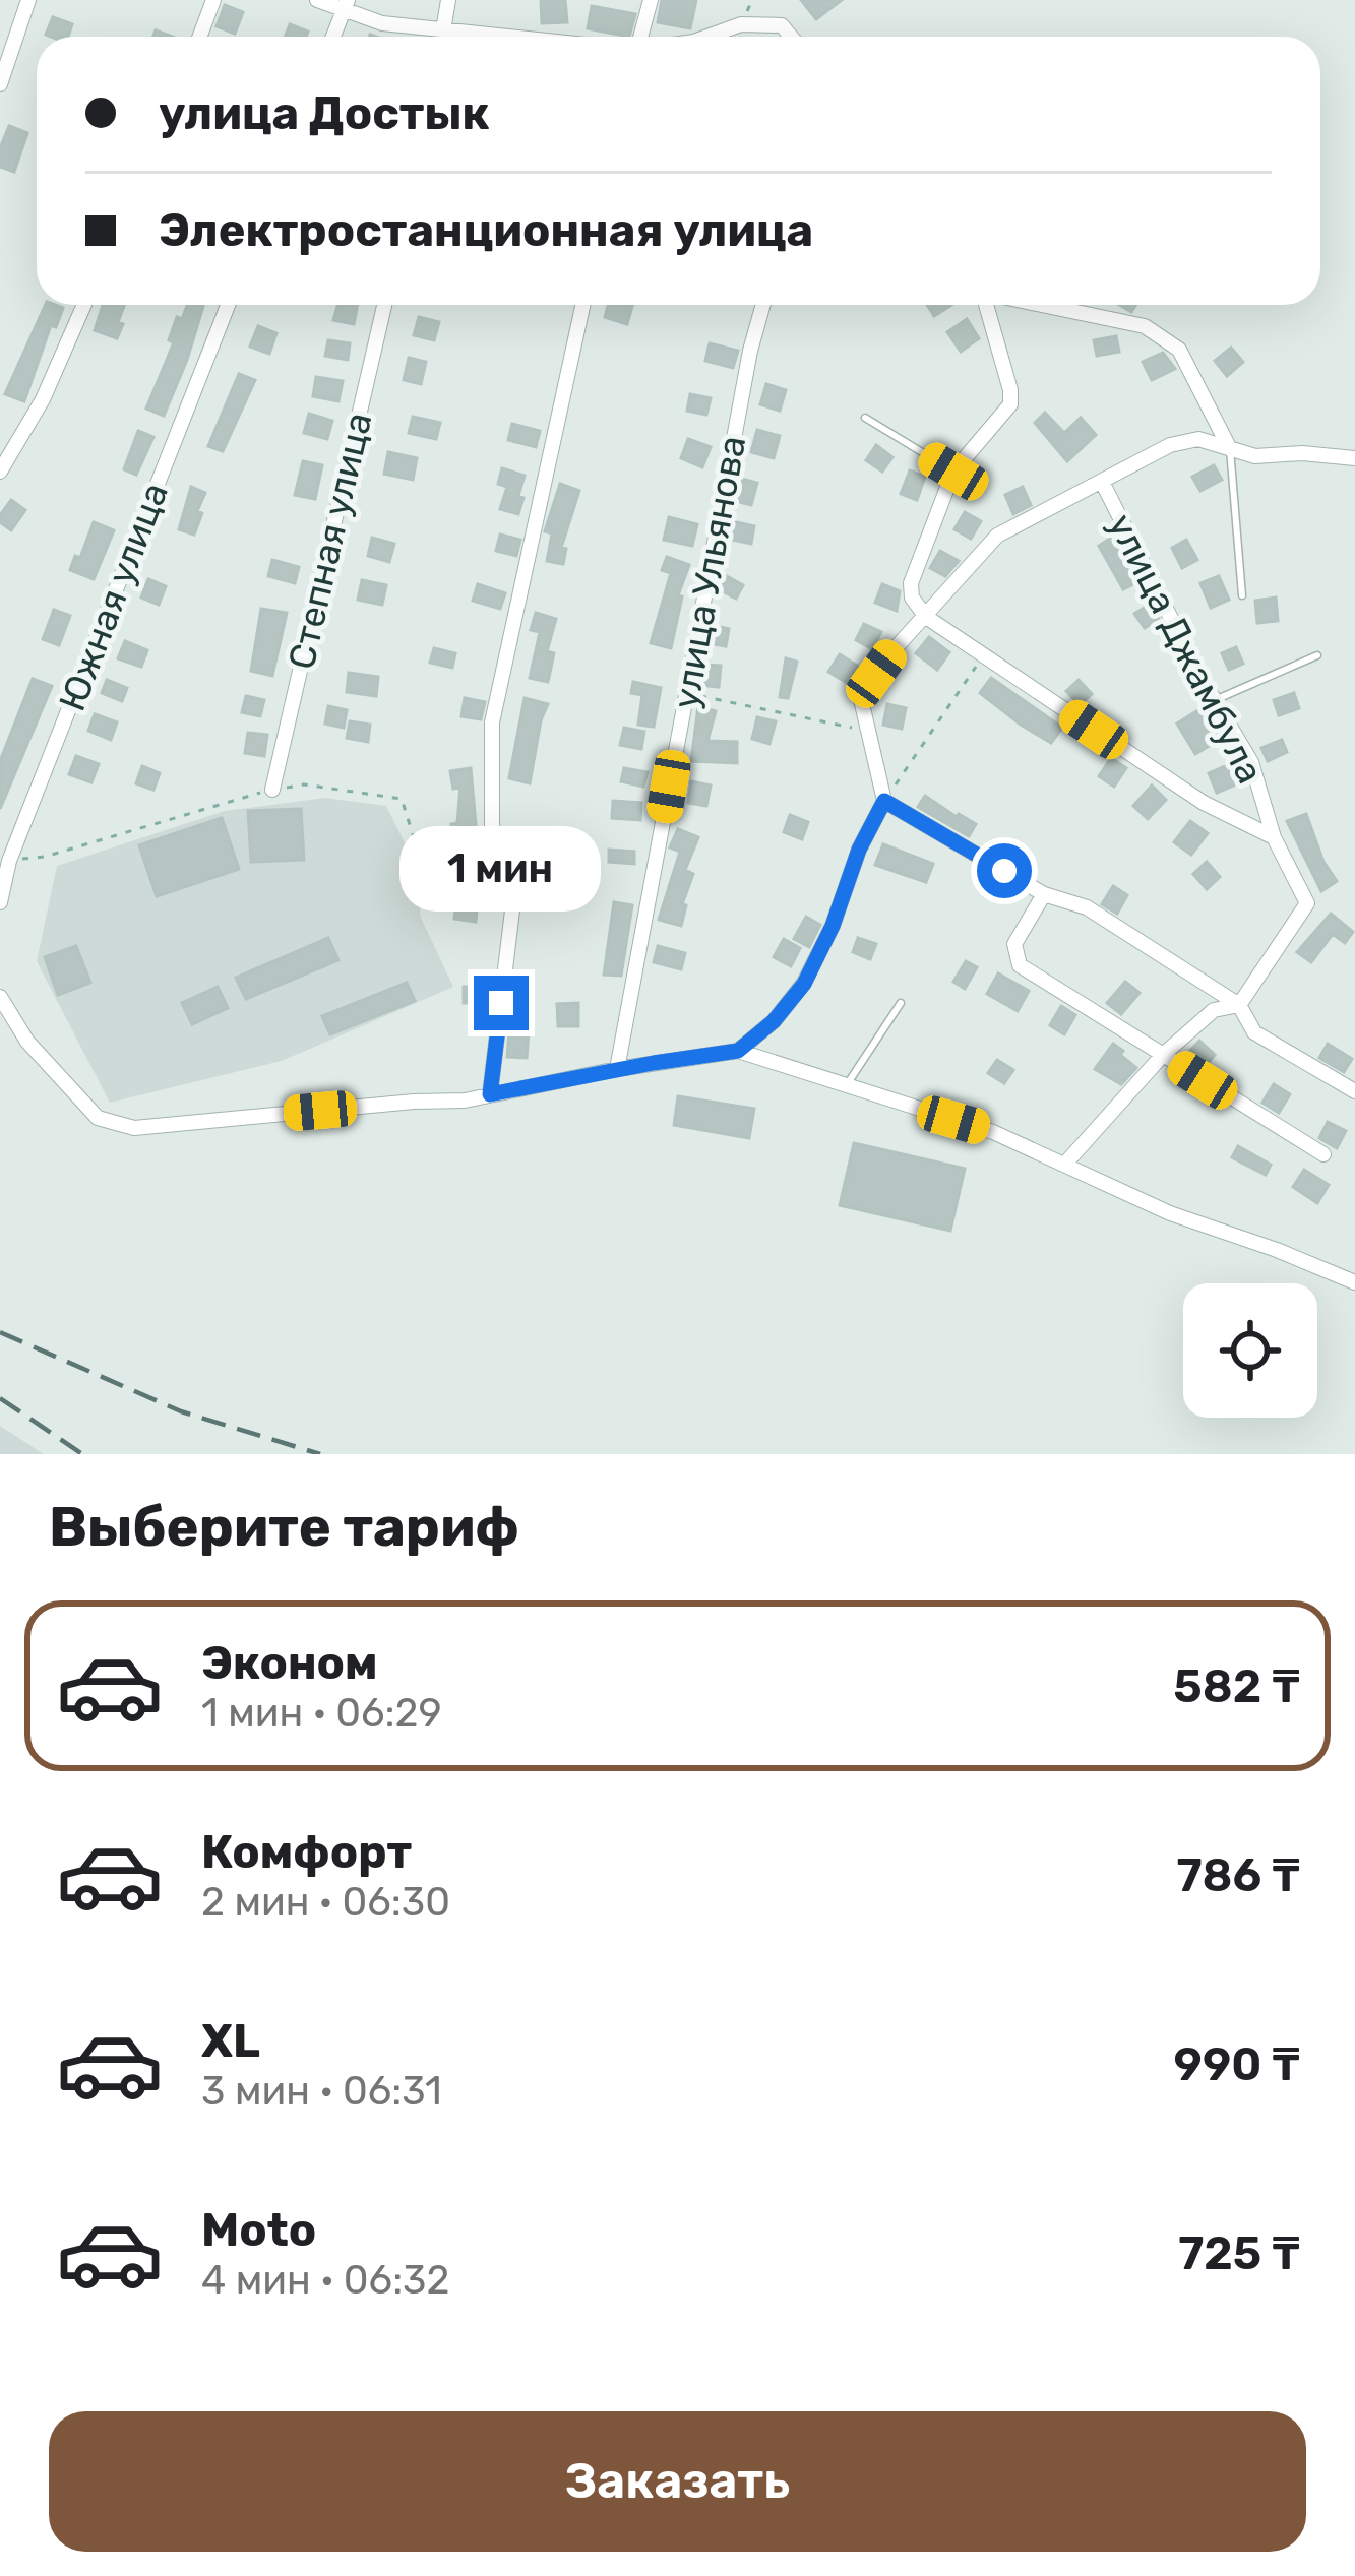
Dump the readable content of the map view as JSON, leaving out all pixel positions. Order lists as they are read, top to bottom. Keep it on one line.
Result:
{"streets":{"street":["Степная улица","улица Ульянова","Южная улица","улица Джамбула"]},"page":{"banner":["улица Достык","Электростанционная улица"],"bubble":"1 мин","heading":"Выберите тариф","list":[{"name":"Эконом","note":"1 мин · 06:29","value":"582 ₸"},{"name":"Комфорт","note":"2 мин · 06:30","value":"786 ₸"},{"name":"XL","note":"3 мин · 06:31","value":"990 ₸"},{"name":"Moto","note":"4 мин · 06:32","value":"725 ₸"}],"buttons":"Заказать"}}
